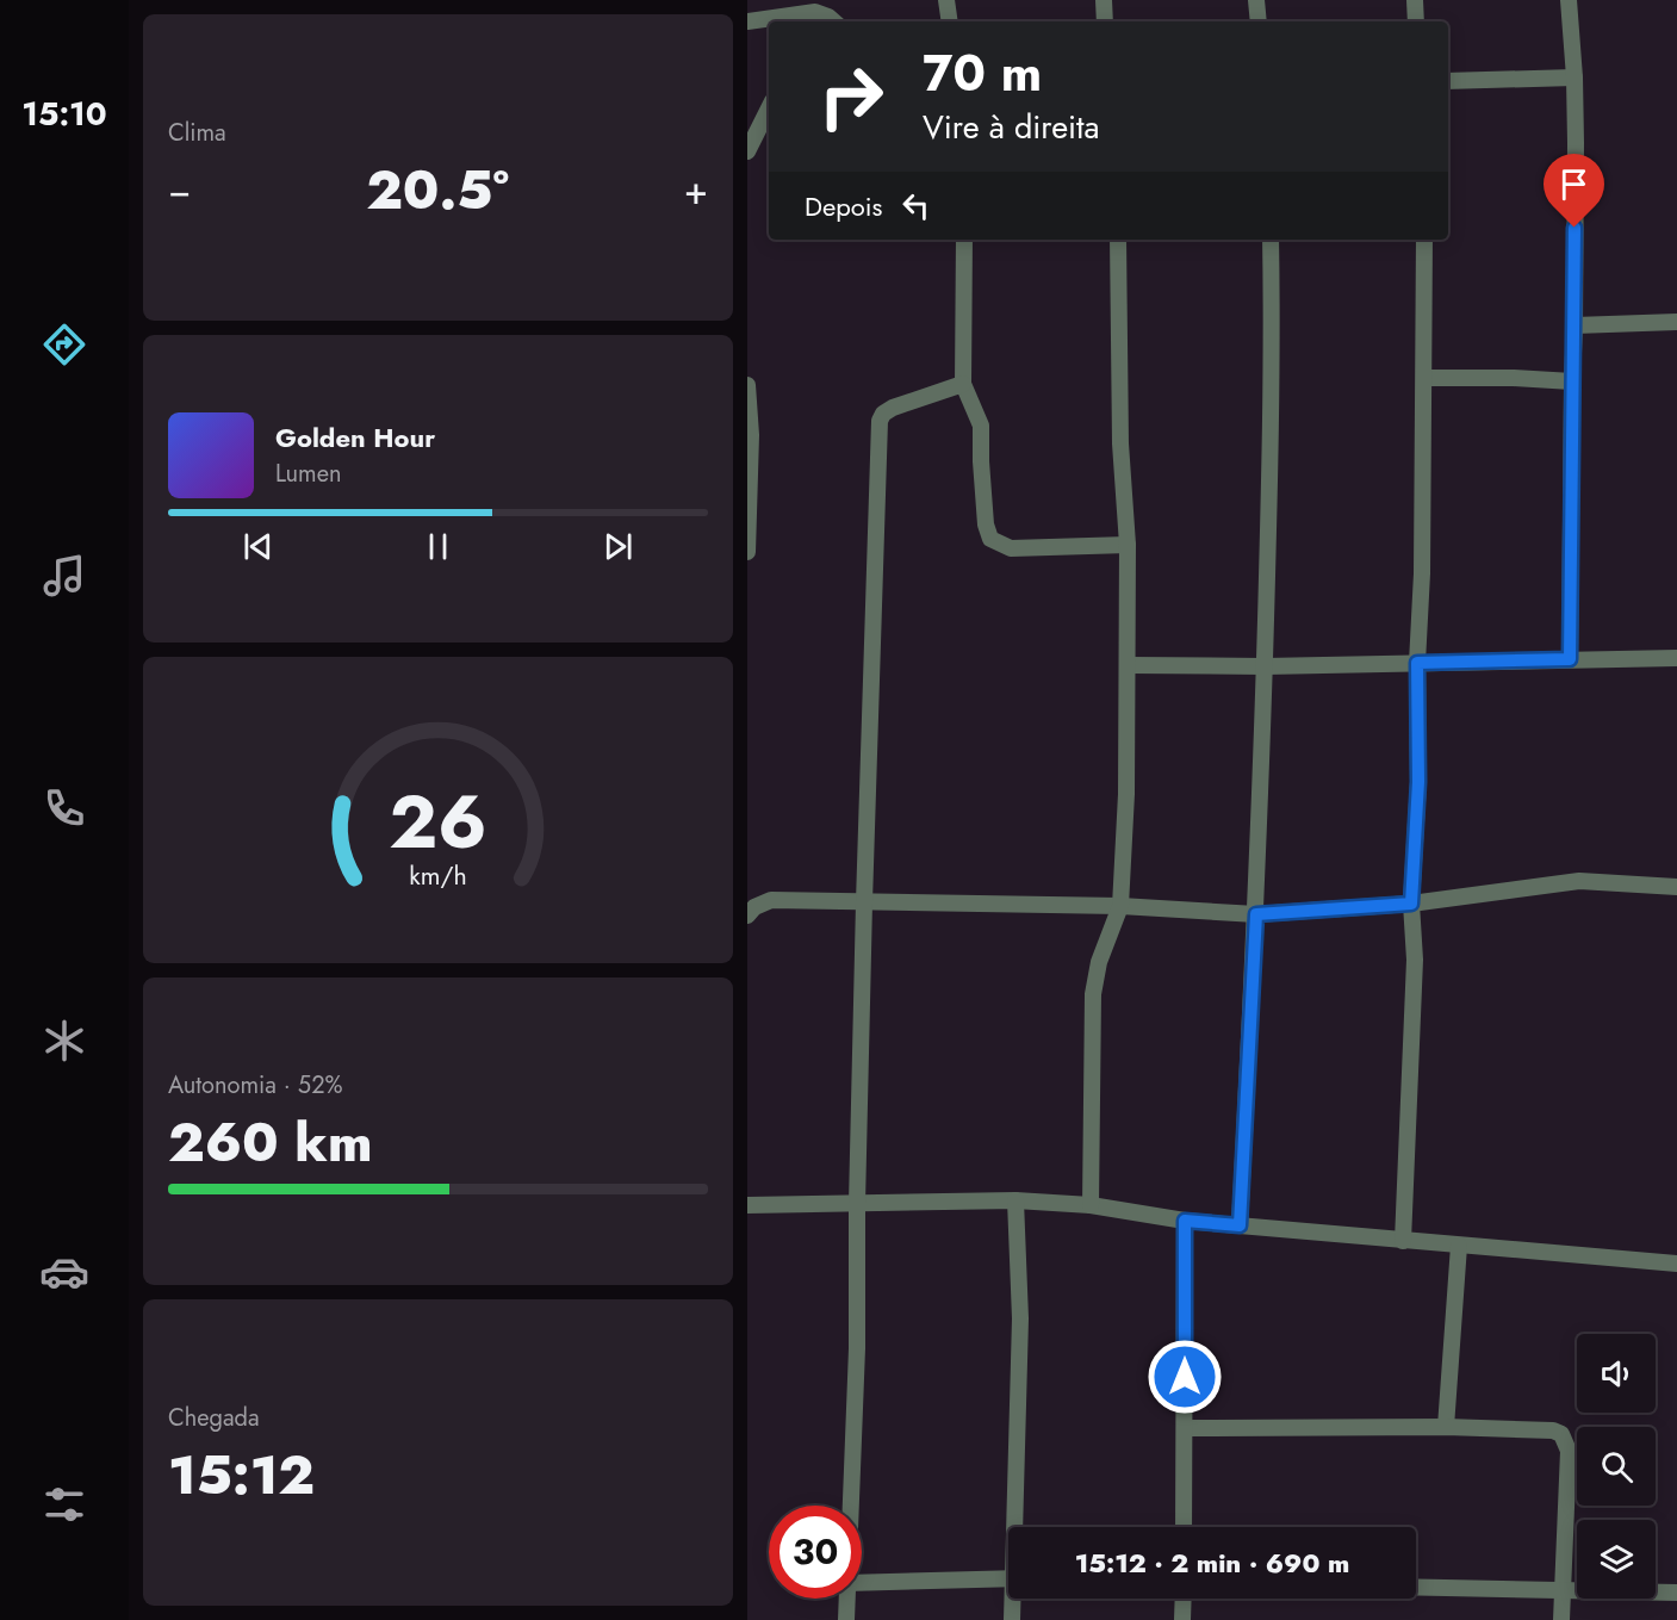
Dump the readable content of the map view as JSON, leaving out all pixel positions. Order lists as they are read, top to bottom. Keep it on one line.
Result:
{"page":{"tabs":"15:10","tile":["Clima",["Autonomia · 52%","260 km"],["Chegada","15:12"]],"turn":["70 m","Vire à direita"],"heat":["−","20.5°","+"],"then":"Depois","song":["Golden Hour","Lumen"],"limit":"30","trip":"15:12 · 2 min · 690 m","gauge":["26","km/h"]}}
